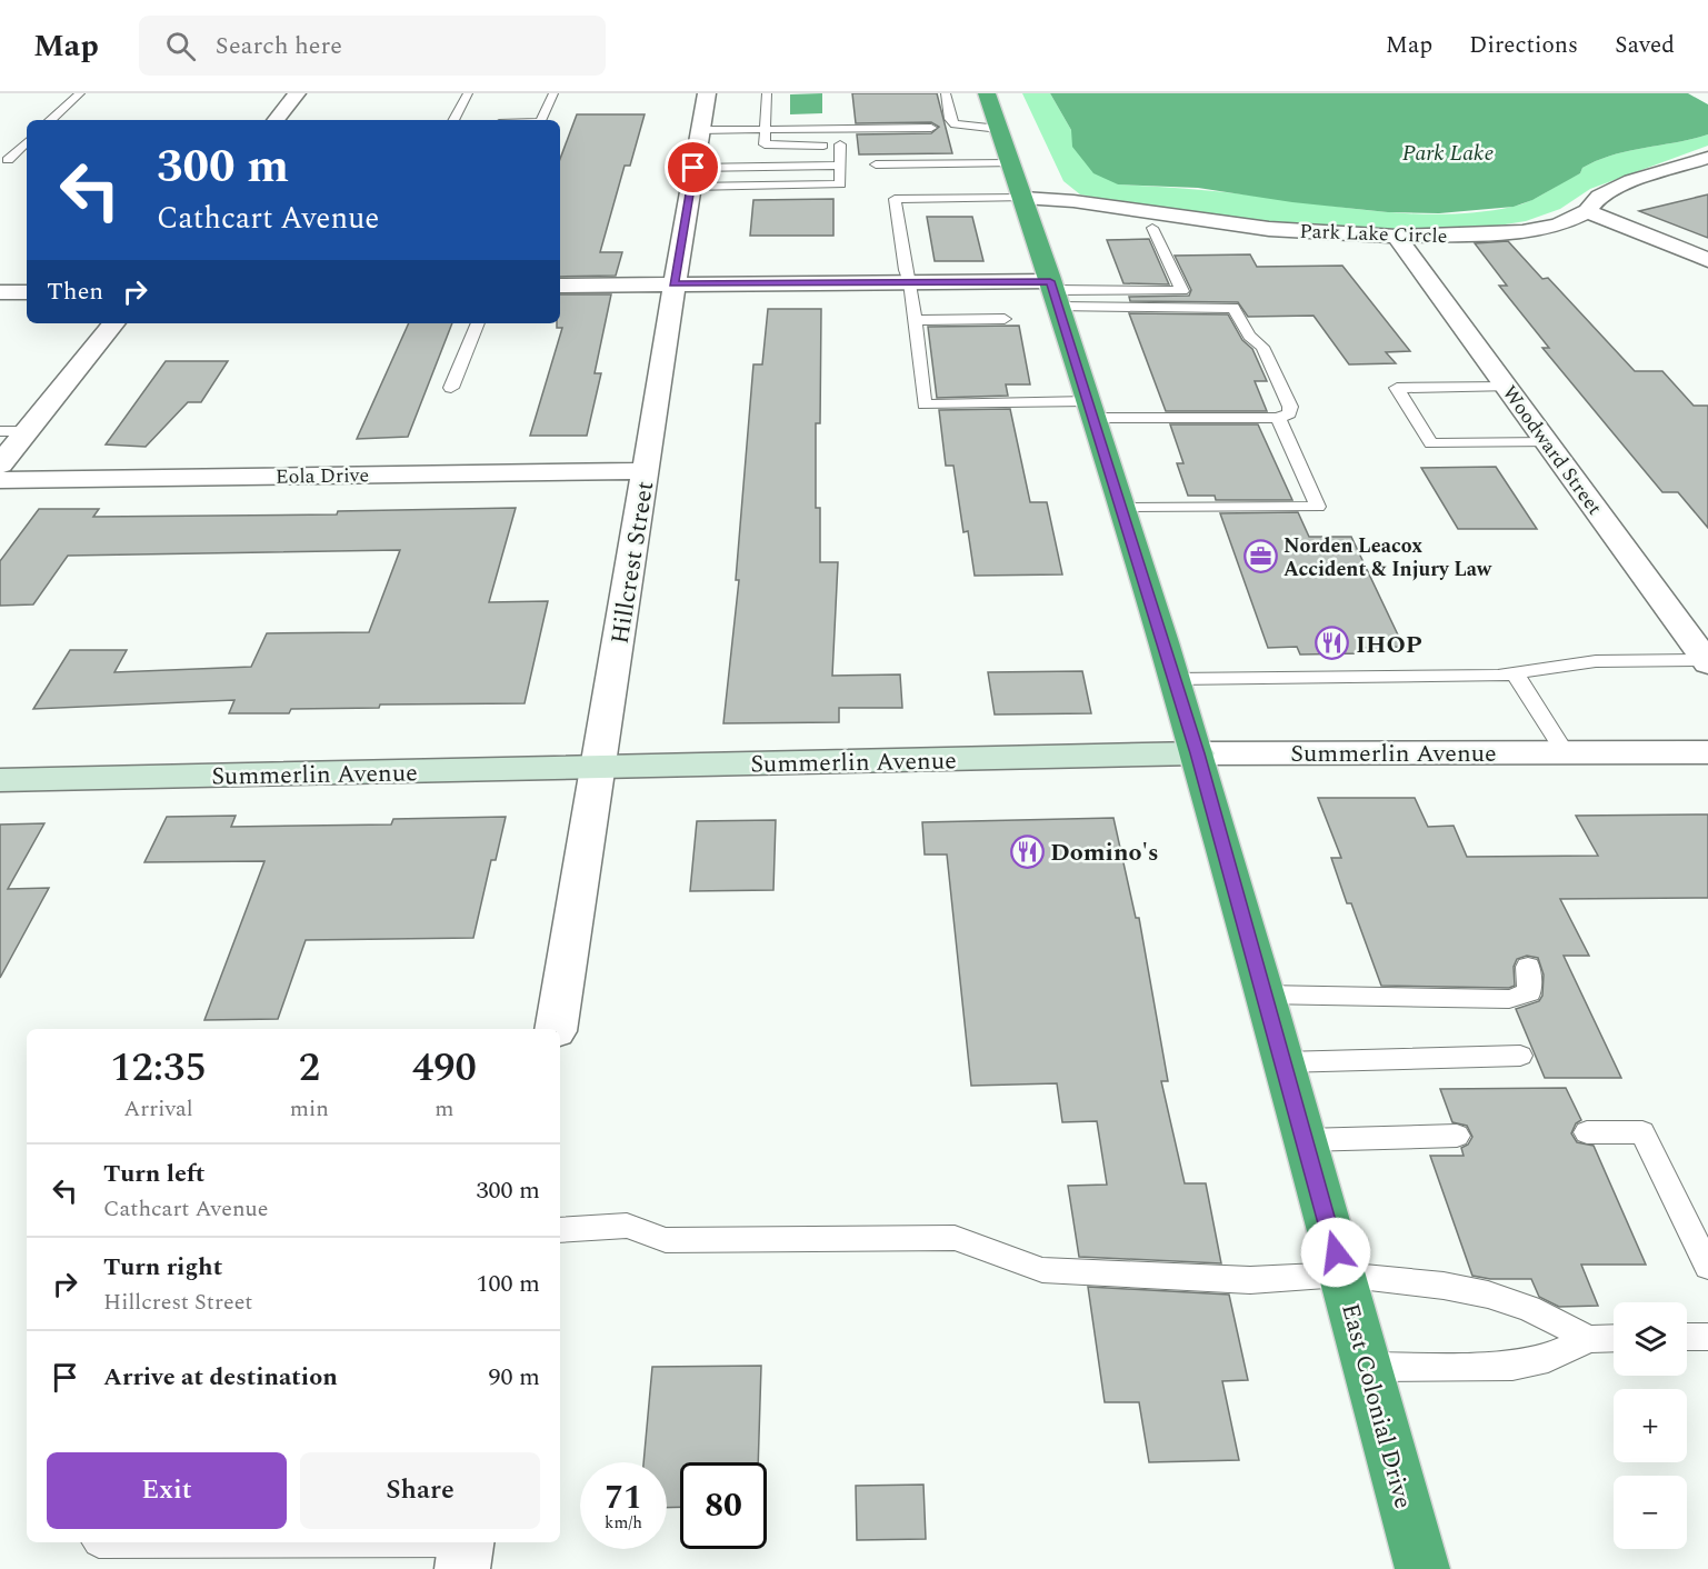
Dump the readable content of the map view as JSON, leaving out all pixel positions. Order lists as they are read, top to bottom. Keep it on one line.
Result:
{"streets":{"highway":["East Colonial Drive"],"street":["Park Lake Circle","Woodward Street","Eola Drive","Hillcrest Street","Summerlin Avenue"]},"crossings":[["Park Lake Circle","Woodward Street"],["Park Lake Circle","East Colonial Drive"],["Eola Drive","Hillcrest Street"],["Hillcrest Street","Summerlin Avenue"],["Summerlin Avenue","East Colonial Drive"]],"water":["Park Lake"],"places":{"office":["Norden Leacox Accident & Injury Law"],"restaurant":["IHOP","Domino's"]},"page":{"header":"Map","search":"Search here","nav":["Map","Directions","Saved"],"turn":["300 m","Cathcart Avenue"],"then":"Then","eta":["12:35","Arrival","2","min","490","m"],"list":[{"name":"Turn left","note":"Cathcart Avenue","value":"300 m"},{"name":"Turn right","note":"Hillcrest Street","value":"100 m"},{"name":"Arrive at destination","value":"90 m"}],"map_buttons":["+","−"],"buttons":["Exit","Share"],"speed":"71 km/h","limit":"80"}}
